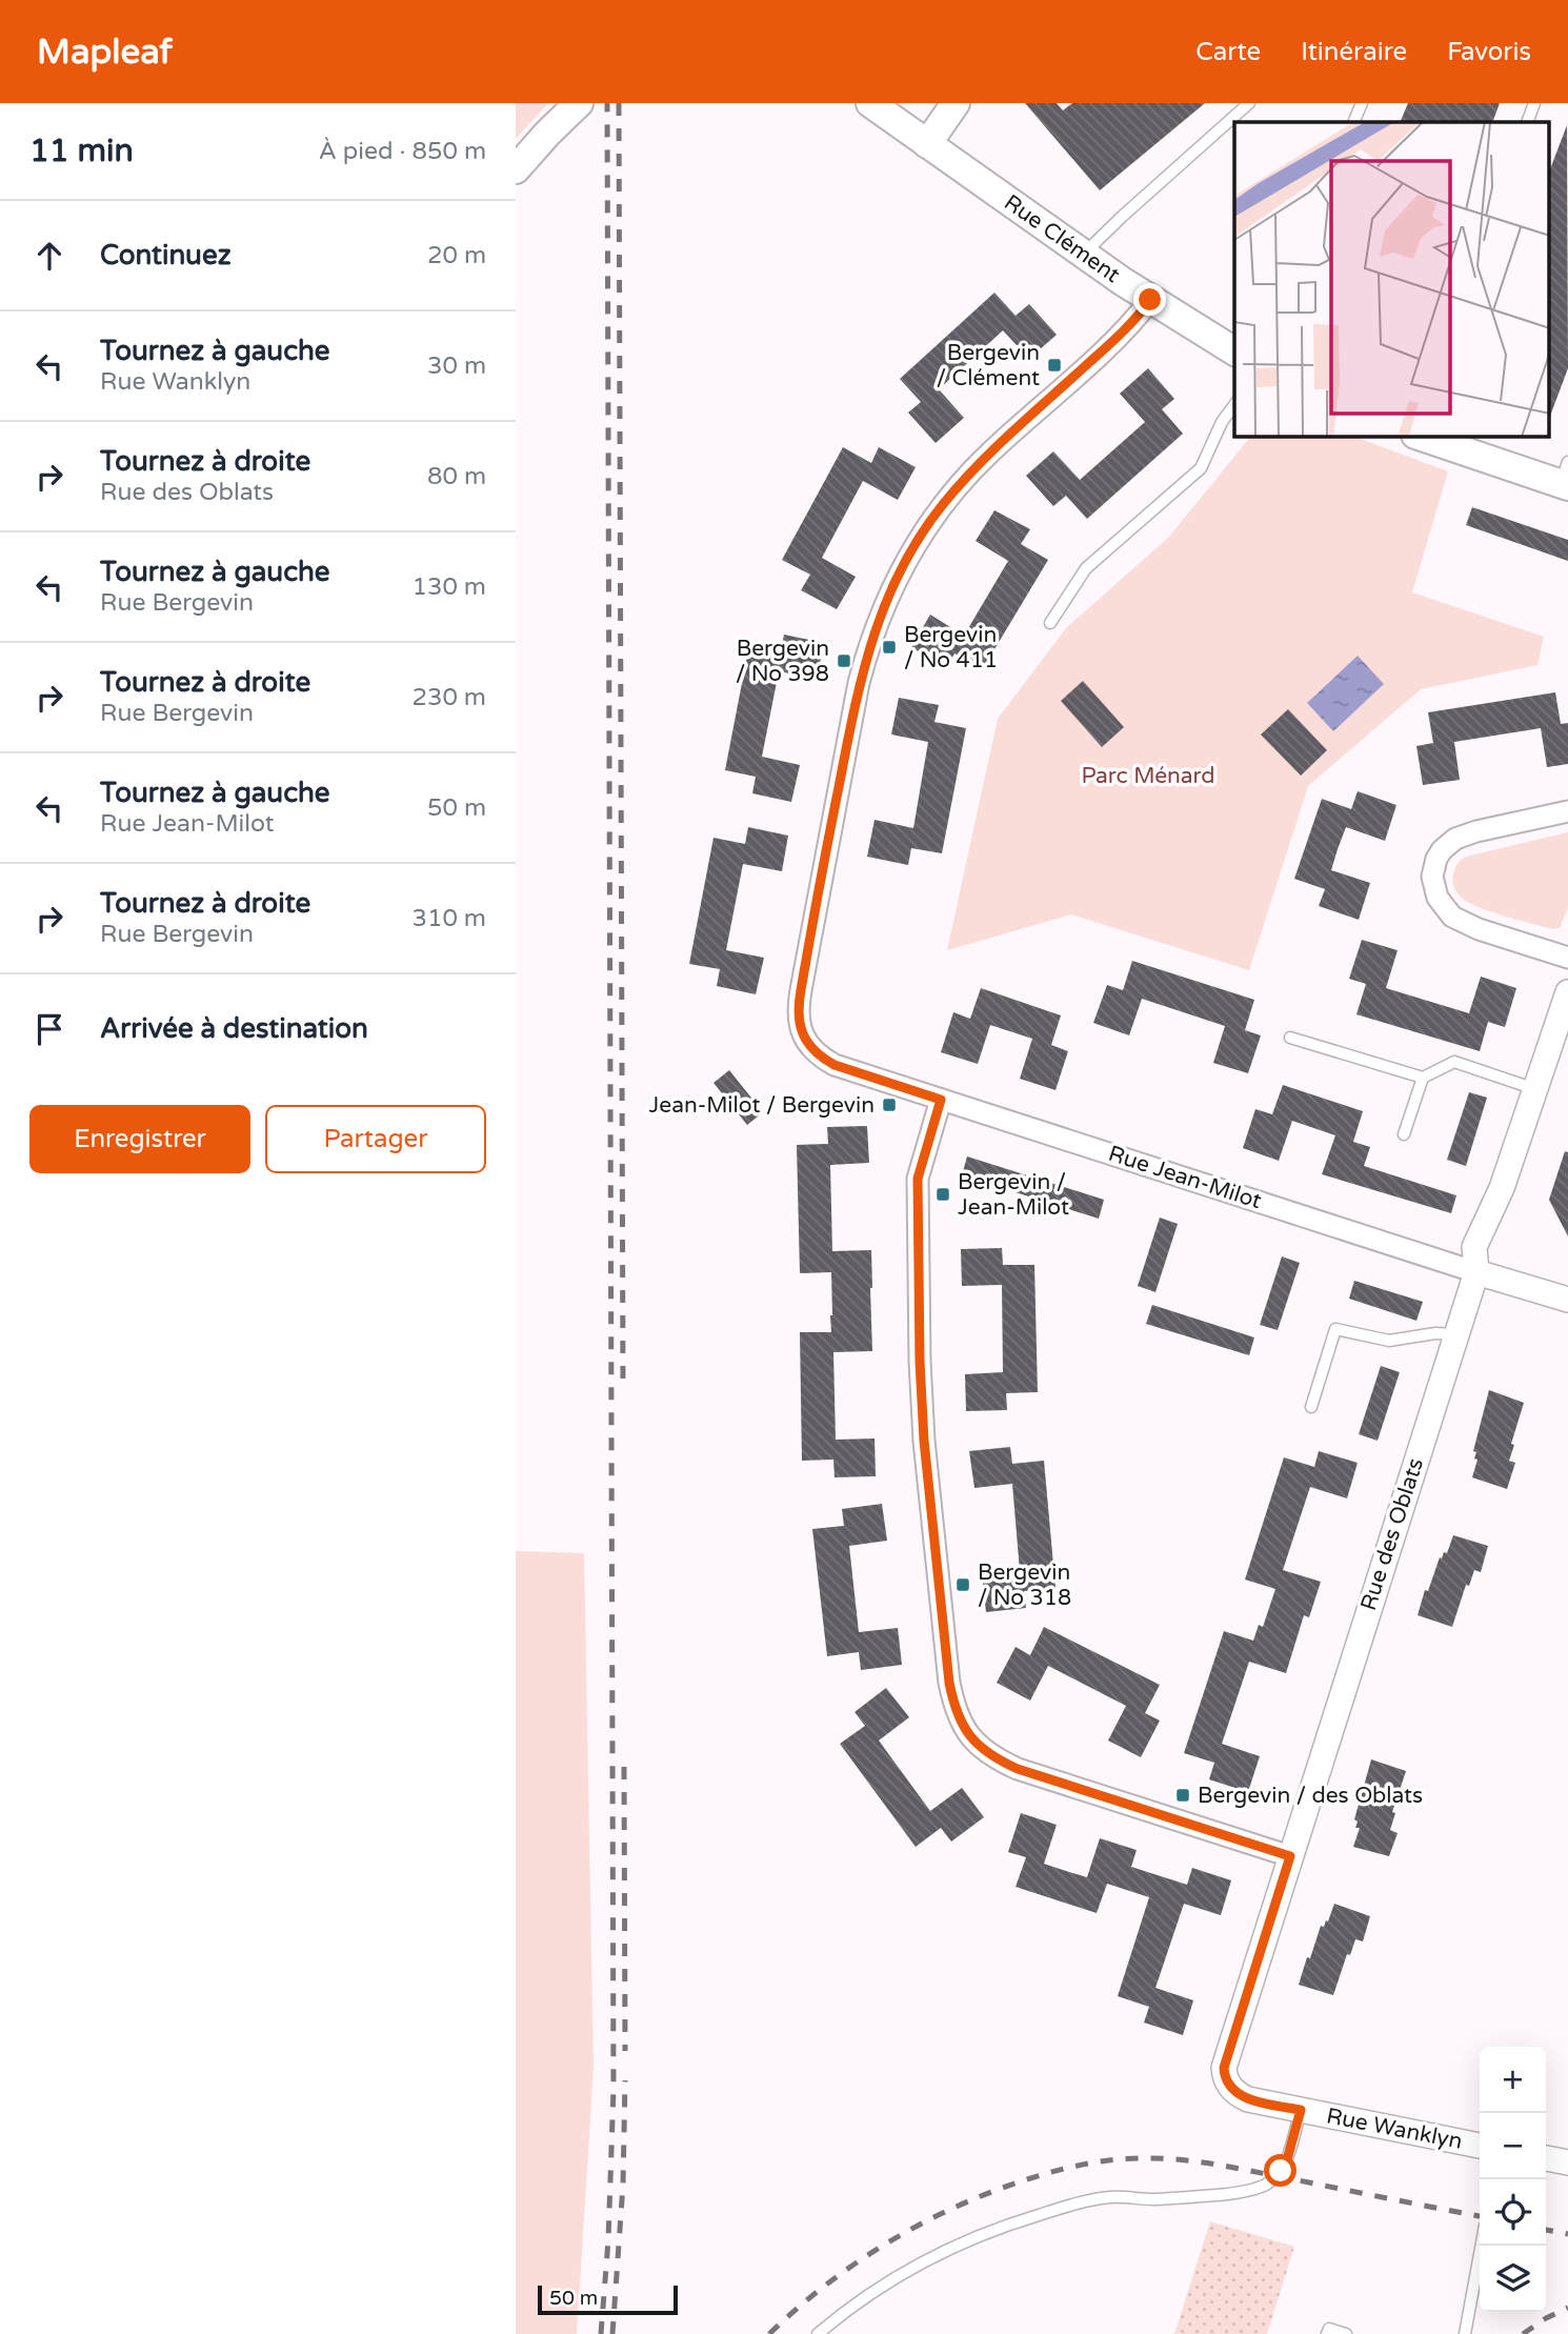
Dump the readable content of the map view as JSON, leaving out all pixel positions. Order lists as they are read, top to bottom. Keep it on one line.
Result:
{"streets":{"main road":["Rue Clément"],"street":["Rue Jean-Milot","Rue des Oblats","Rue Wanklyn"]},"crossings":[["Rue Clément","Rue Jean-Milot"],["Rue Jean-Milot","Rue des Oblats"],["Rue des Oblats","Rue Wanklyn"]],"parks":["Parc Ménard"],"places":{"transit":["Bergevin / Clément","Bergevin / No 411","Bergevin / No 398","Jean-Milot / Bergevin","Bergevin / Jean-Milot","Bergevin / No 318","Bergevin / des Oblats"]},"scale_bar":"50 m","page":{"header":"Mapleaf","nav":["Carte","Itinéraire","Favoris"],"heading":["11 min","À pied · 850 m"],"list":[["Continuez","20 m"],["Tournez à gauche","Rue Wanklyn","30 m"],["Tournez à droite","Rue des Oblats","80 m"],["Tournez à gauche","Rue Bergevin","130 m"],["Tournez à droite","Rue Bergevin","230 m"],["Tournez à gauche","Rue Jean-Milot","50 m"],["Tournez à droite","Rue Bergevin","310 m"],"Arrivée à destination"],"buttons":["Enregistrer","Partager"],"map_buttons":["+","−"],"scale":"50 m"}}
